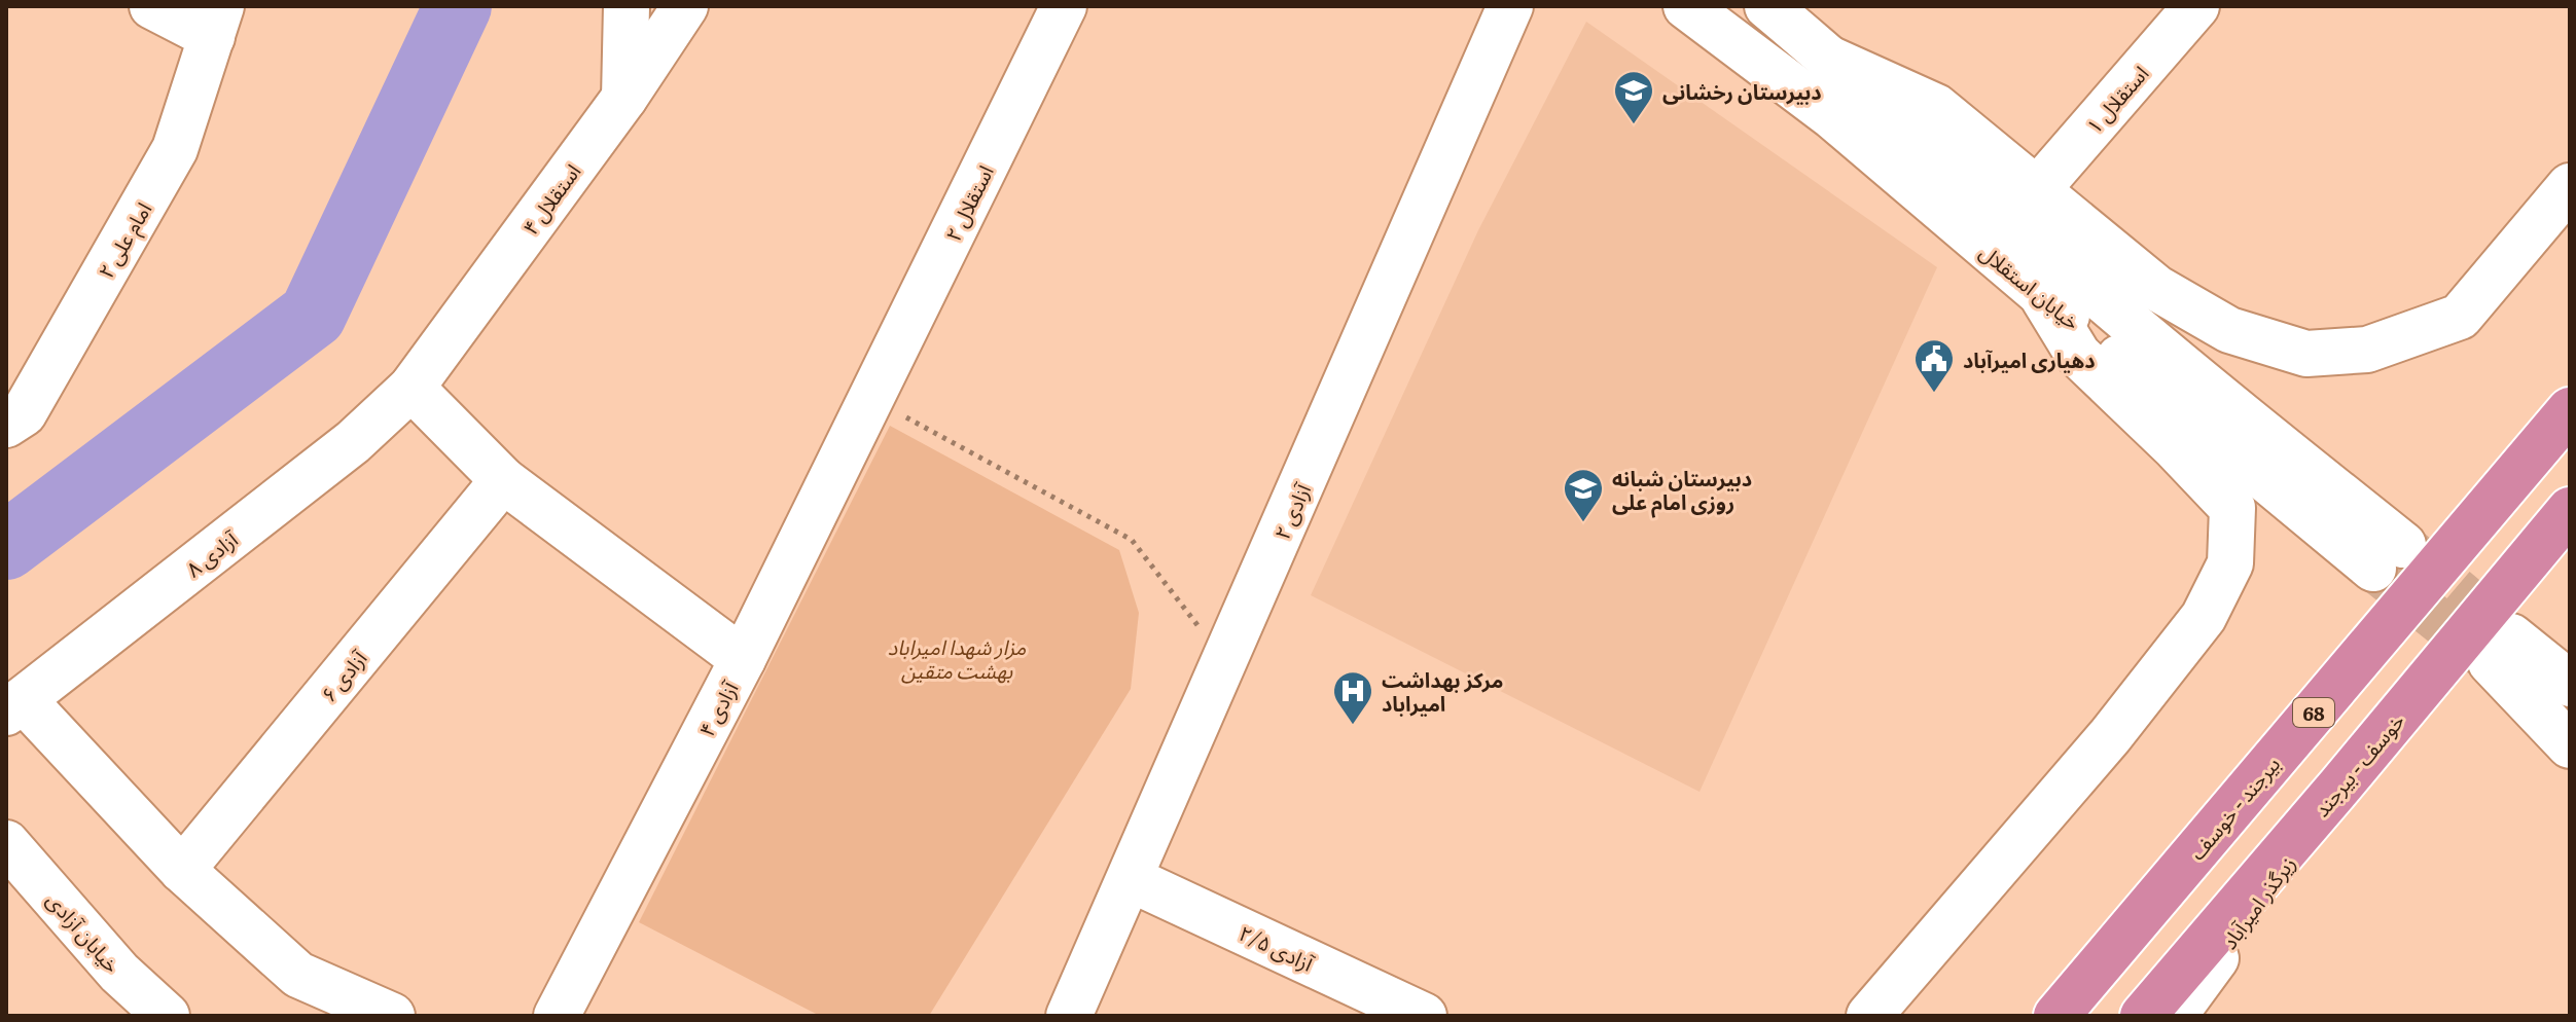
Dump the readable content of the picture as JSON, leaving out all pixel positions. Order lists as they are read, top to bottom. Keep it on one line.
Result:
{"streets":{"highway":["68","خوسف - بیرجند","بیرجند - خوسف"],"street":["استقلال ۱","استقلال ۴","استقلال ۲","امام علی ۲","خیابان استقلال","آزادی ۲","آزادی ۸","آزادی ۶","آزادی ۴","زیرگذر امیرآباد","خیابان آزادی","آزادی ۲/۵"]},"crossings":[["استقلال ۴","آزادی ۸"],["استقلال ۲","آزادی ۴"],["آزادی ۲","آزادی ۲/۵"],["خوسف - بیرجند","زیرگذر امیرآباد"]],"parks":["مزار شهدا امیراباد بهشت متقین"],"places":{"school or university":["دبیرستان رخشانی","دبیرستان شبانه روزی امام علی"],"public building":["دهیاری امیرآباد"],"hospital":["مرکز بهداشت امیراباد"]}}
